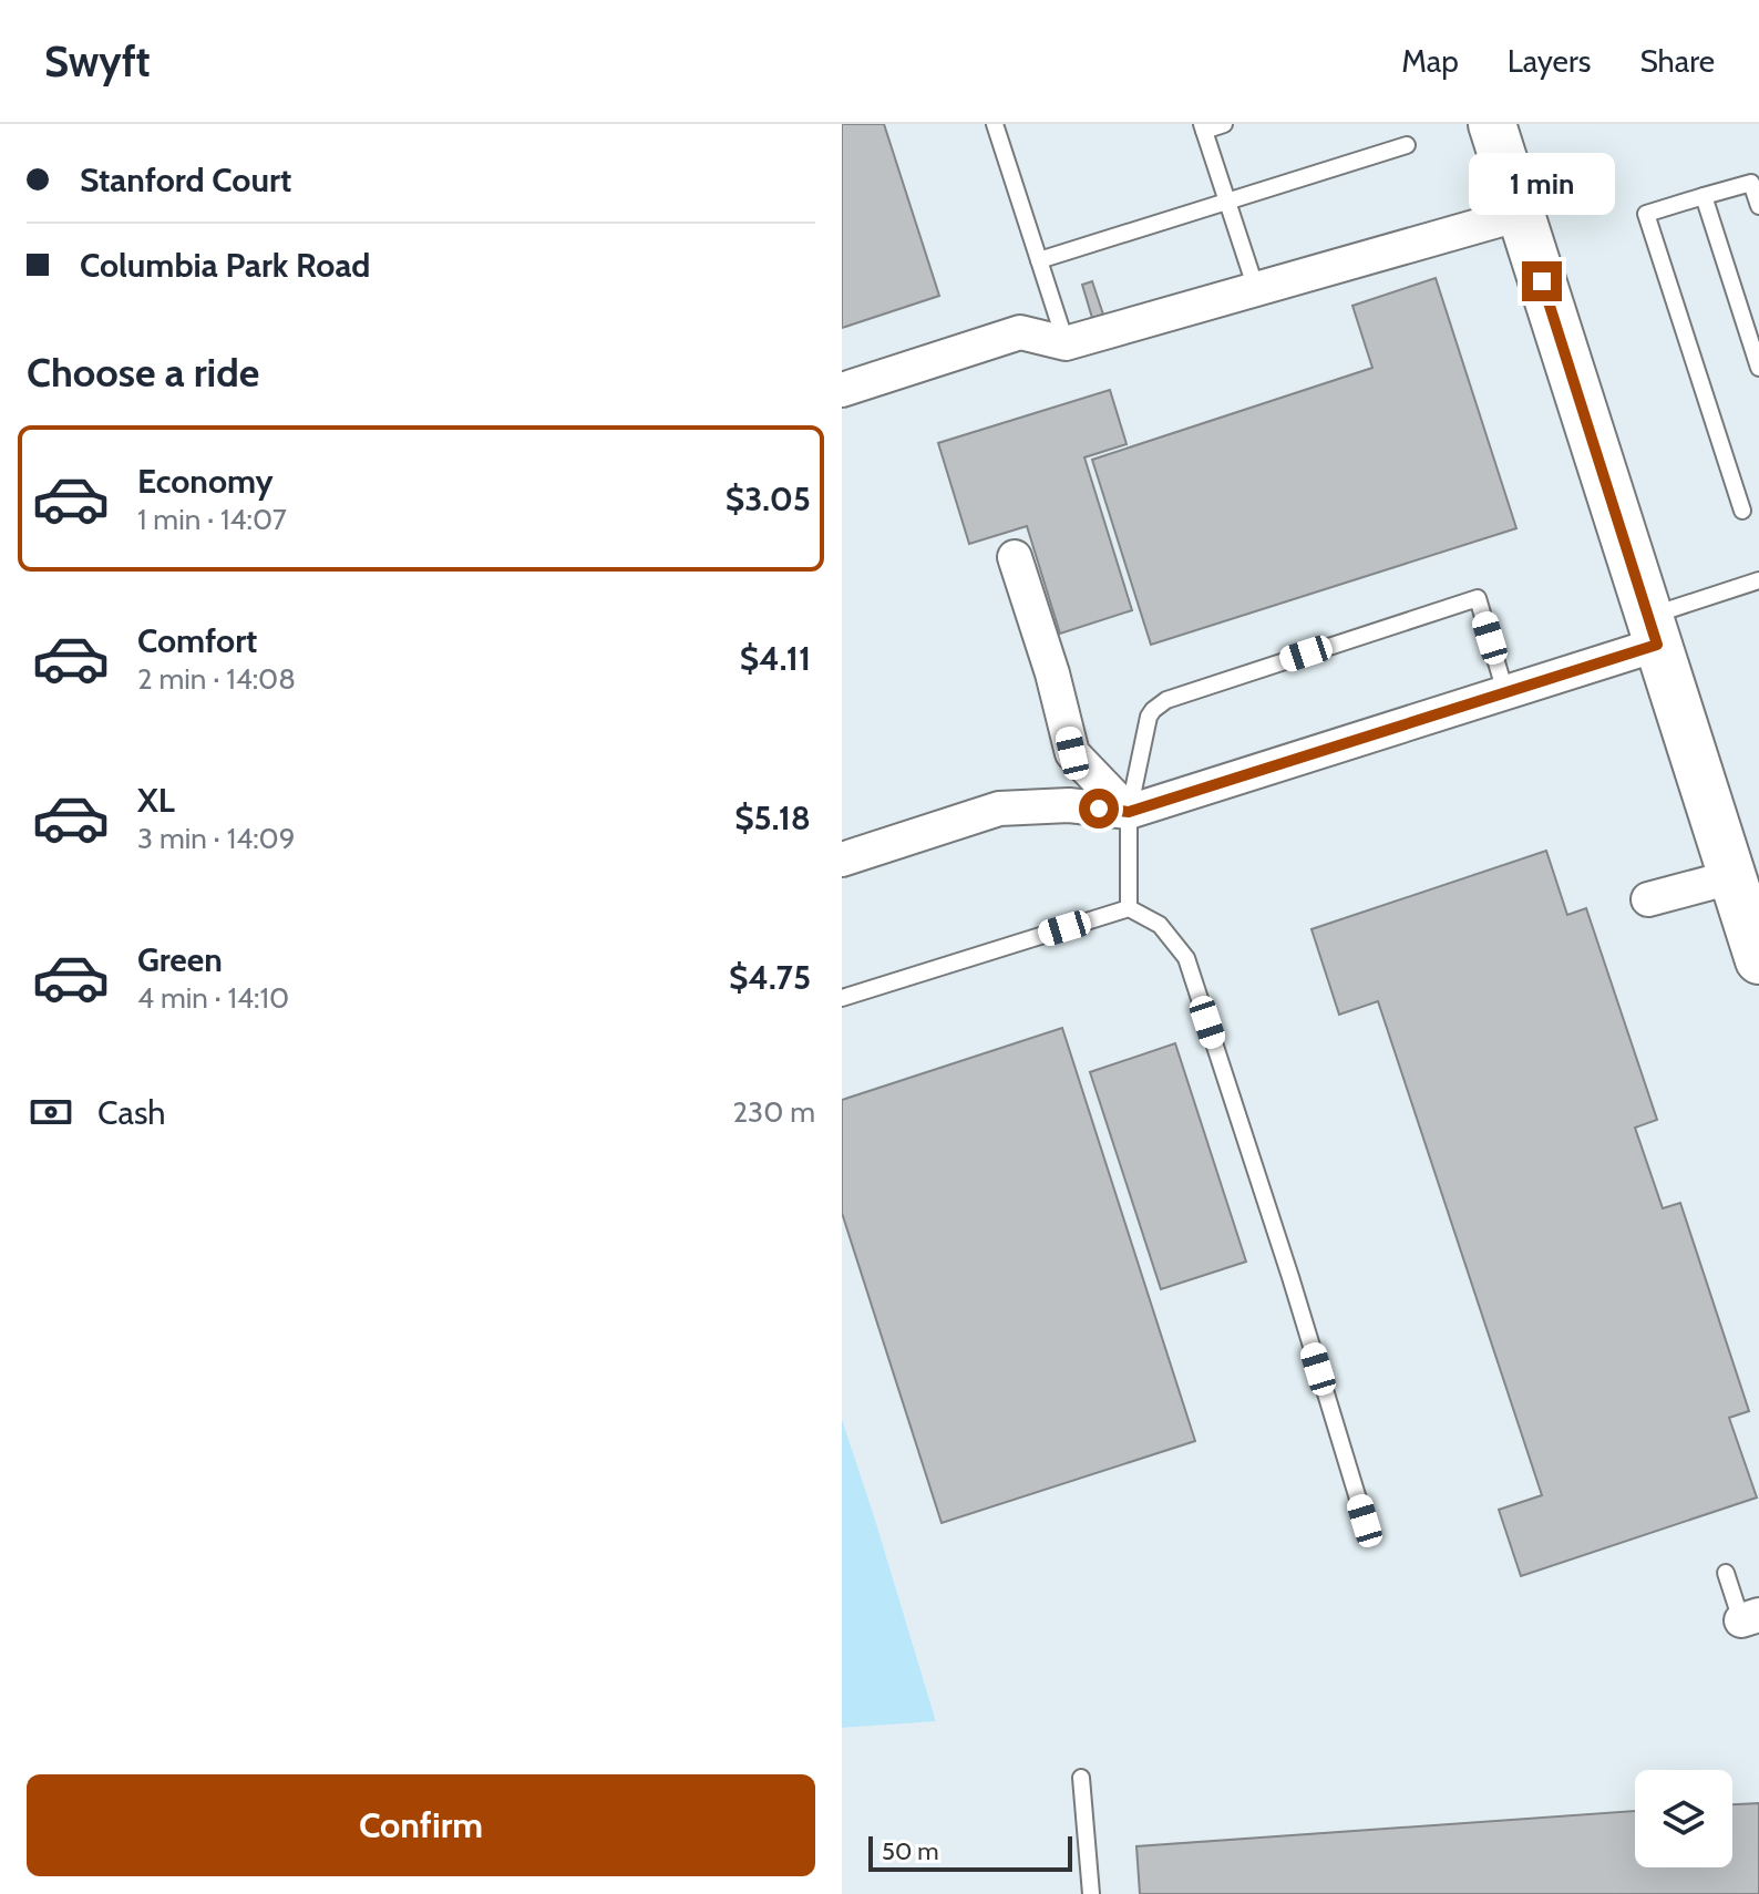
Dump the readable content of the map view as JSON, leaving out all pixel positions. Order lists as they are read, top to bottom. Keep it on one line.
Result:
{"scale_bar":"50 m","page":{"header":"Swyft","nav":["Map","Layers","Share"],"banner":["Stanford Court","Columbia Park Road"],"bubble":"1 min","heading":"Choose a ride","list":[{"name":"Economy","note":"1 min · 14:07","value":"$3.05"},{"name":"Comfort","note":"2 min · 14:08","value":"$4.11"},{"name":"XL","note":"3 min · 14:09","value":"$5.18"},{"name":"Green","note":"4 min · 14:10","value":"$4.75"}],"pay":["Cash","230 m"],"buttons":"Confirm","scale":"50 m"}}
